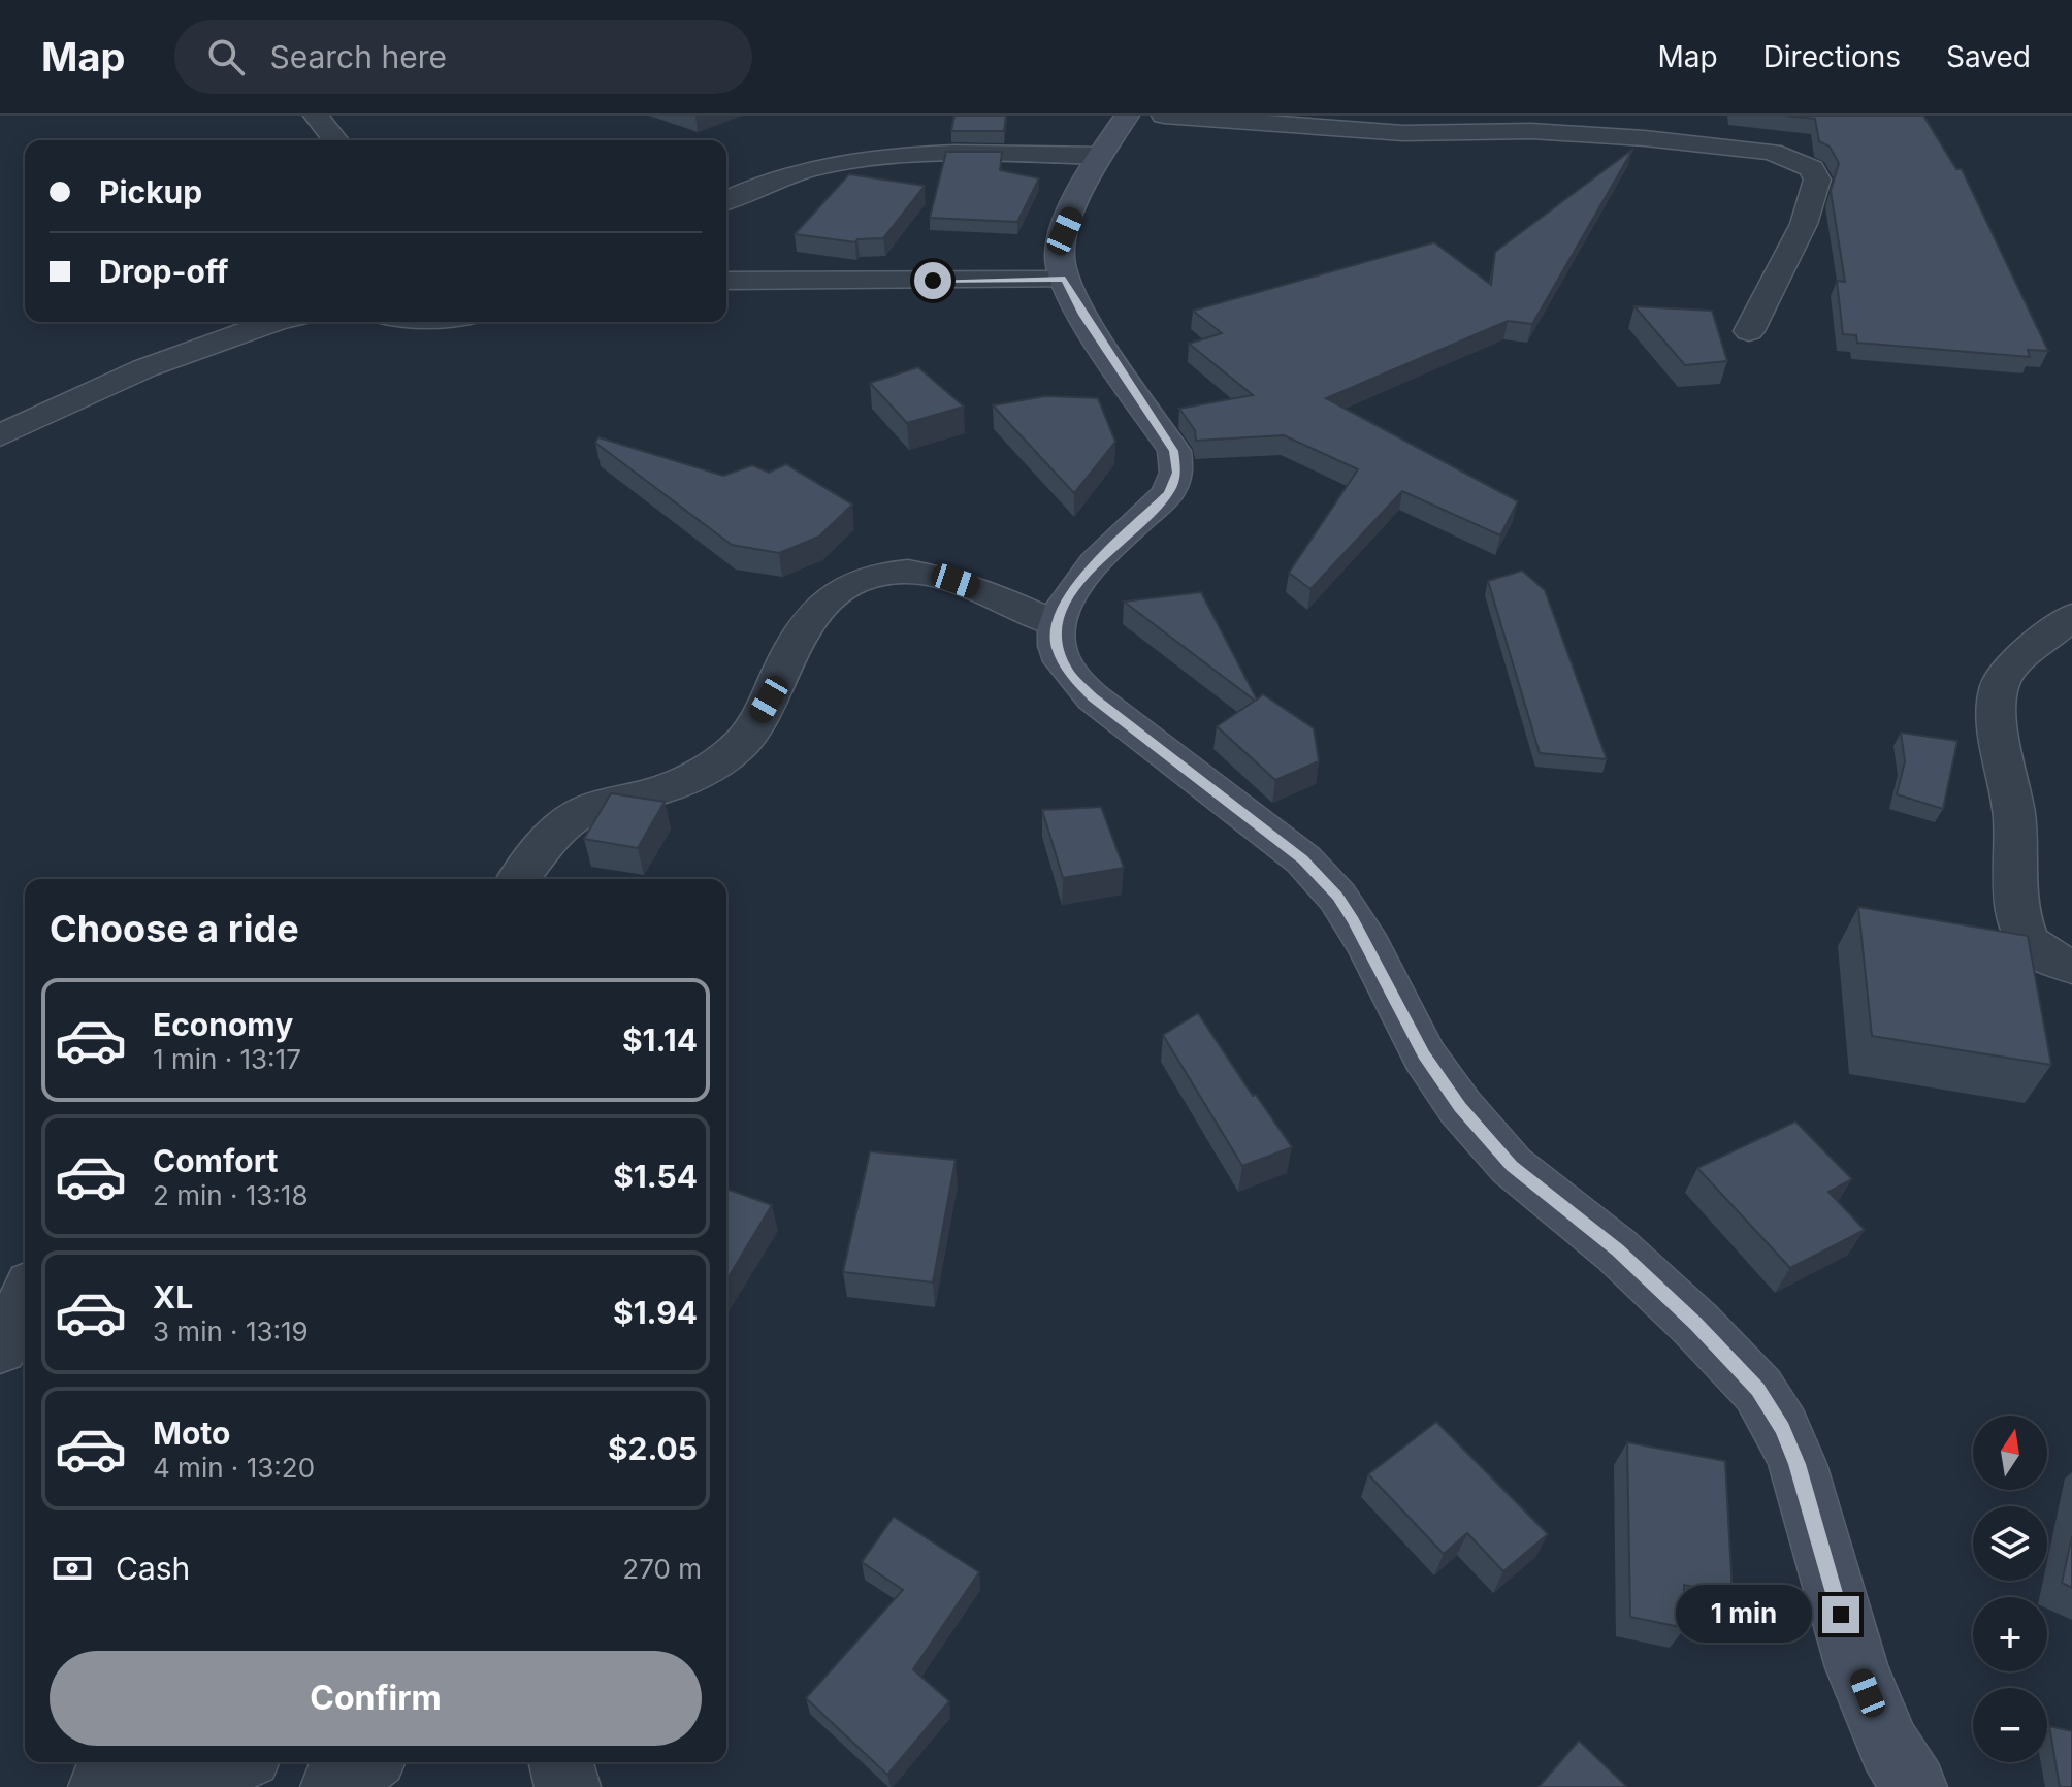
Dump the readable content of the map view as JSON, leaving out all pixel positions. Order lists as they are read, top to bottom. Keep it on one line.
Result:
{"north":"top","page":{"header":"Map","search":"Search here","nav":["Map","Directions","Saved"],"banner":["Pickup","Drop-off"],"heading":"Choose a ride","list":[{"name":"Economy","note":"1 min · 13:17","value":"$1.14"},{"name":"Comfort","note":"2 min · 13:18","value":"$1.54"},{"name":"XL","note":"3 min · 13:19","value":"$1.94"},{"name":"Moto","note":"4 min · 13:20","value":"$2.05"}],"map_buttons":["+","−"],"pay":["Cash","270 m"],"bubble":"1 min","buttons":"Confirm"}}
